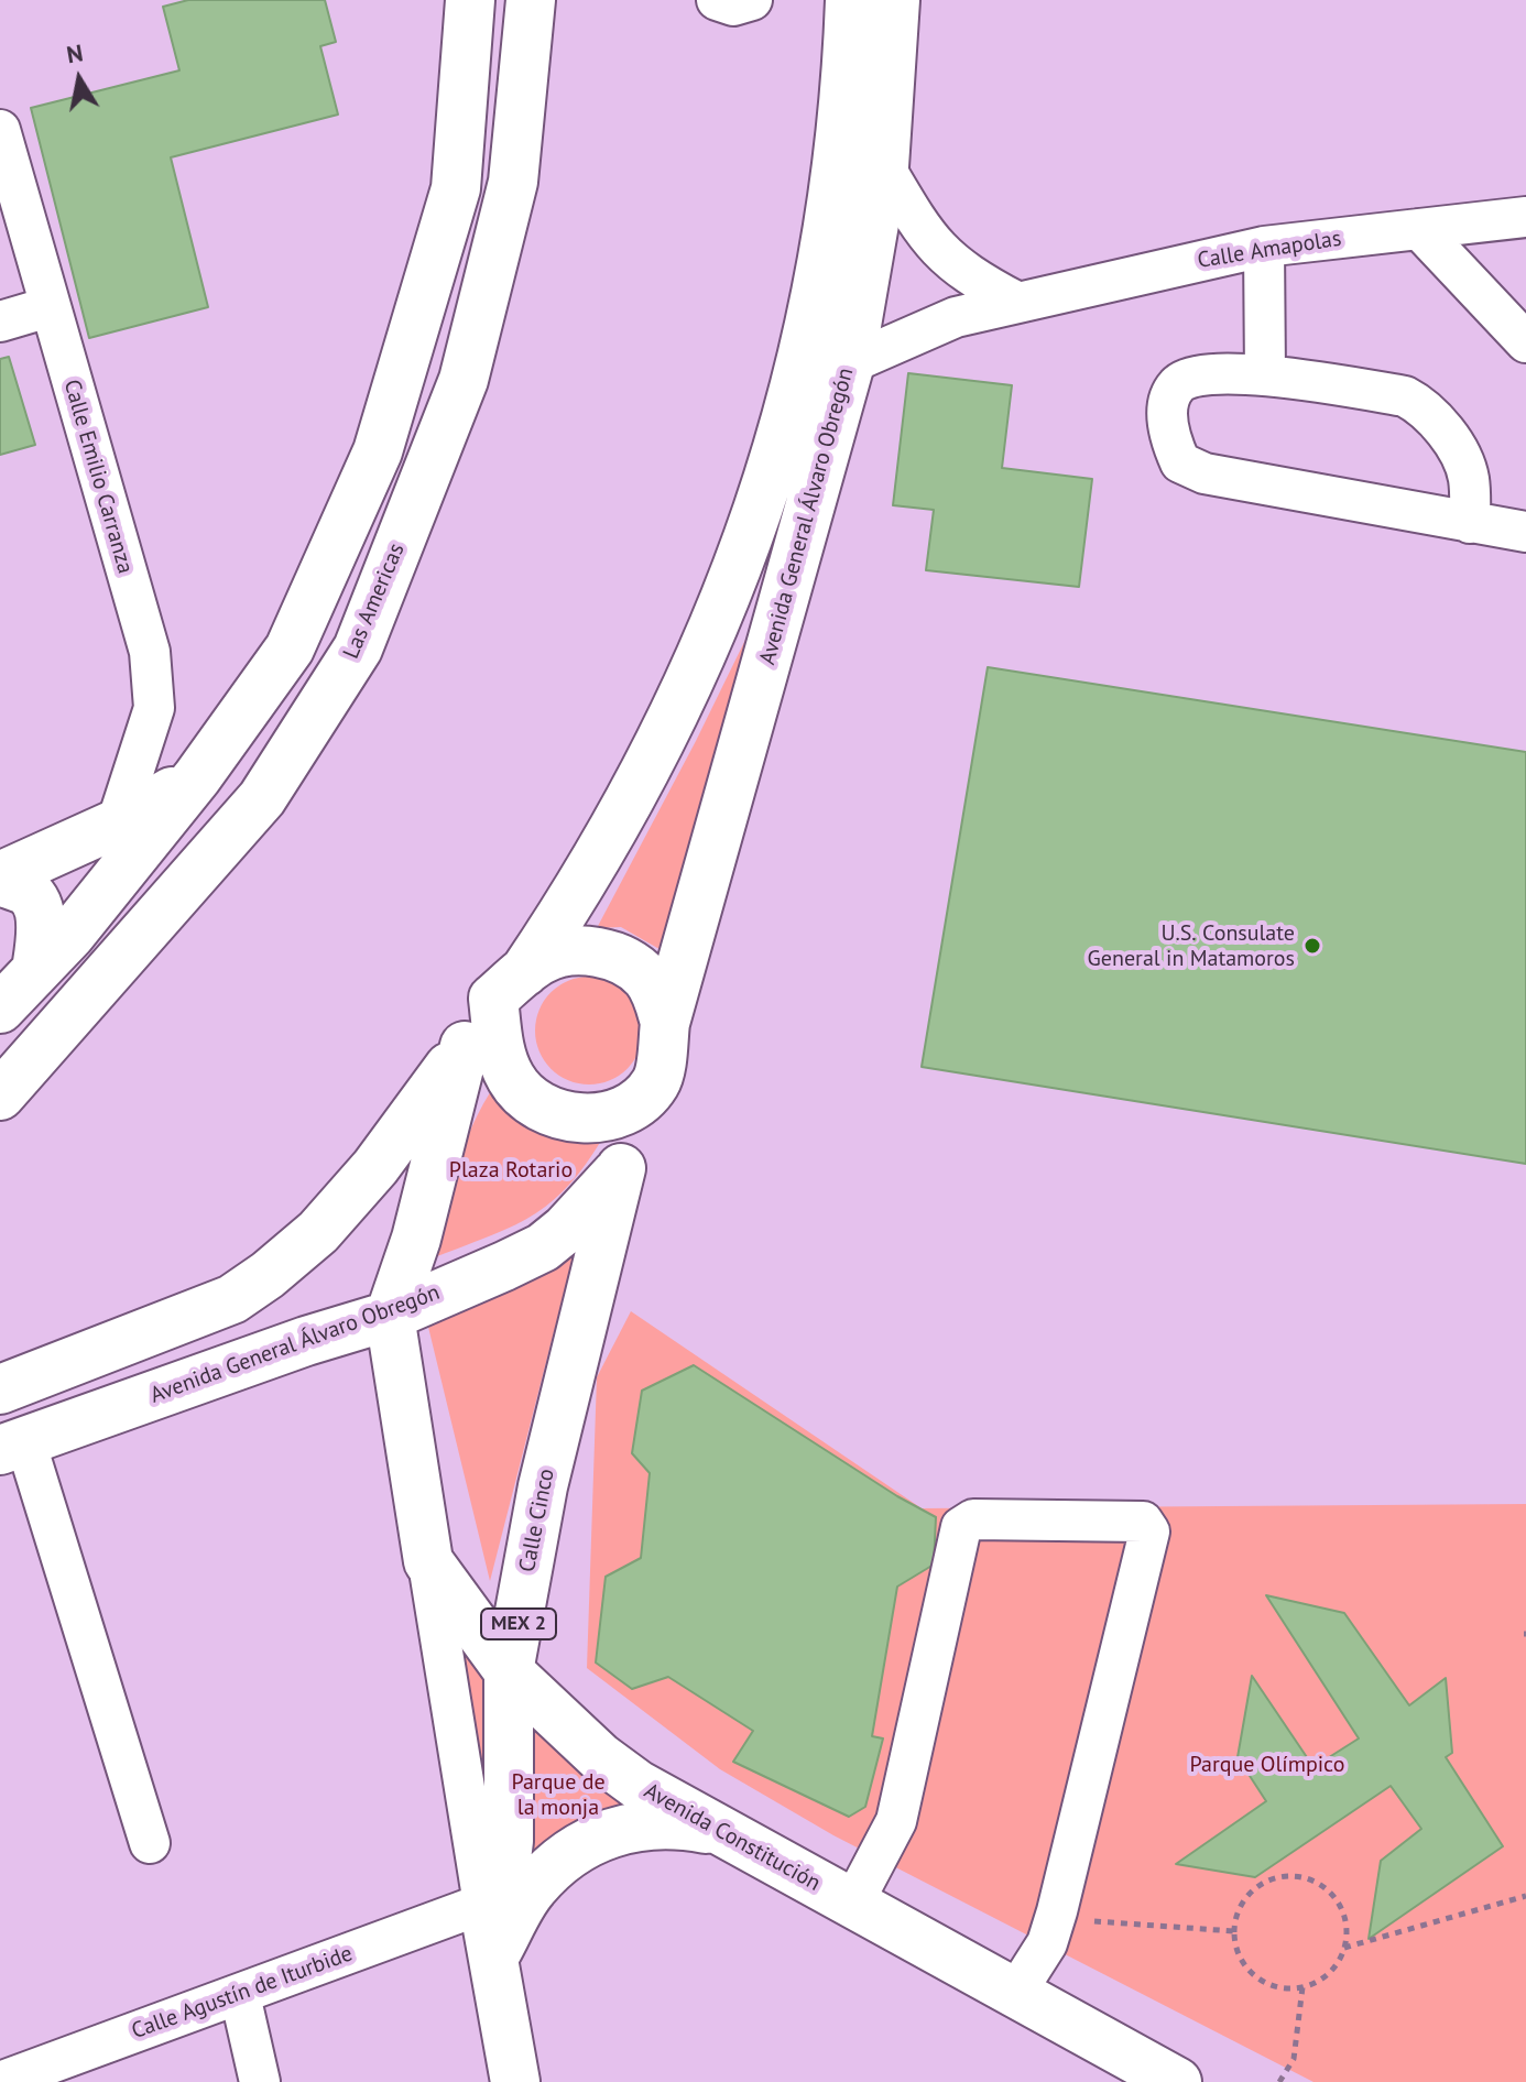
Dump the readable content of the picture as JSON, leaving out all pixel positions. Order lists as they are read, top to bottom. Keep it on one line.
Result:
{"streets":{"main road":["Avenida General Álvaro Obregón","Las Americas","Calle Cinco","MEX 2","Avenida Constitución"],"street":["Calle Amapolas","Calle Emilio Carranza","Calle Agustín de Iturbide"]},"crossings":[["Calle Amapolas","Avenida General Álvaro Obregón"],["Avenida General Álvaro Obregón","Calle Cinco"],["Avenida General Álvaro Obregón","Avenida Constitución"],["Calle Cinco","Avenida Constitución"],["Calle Cinco","Calle Agustín de Iturbide"]],"parks":["Plaza Rotario","Parque Olímpico","Parque de la monja"],"places":["U.S. Consulate General in Matamoros"],"north":"top"}
